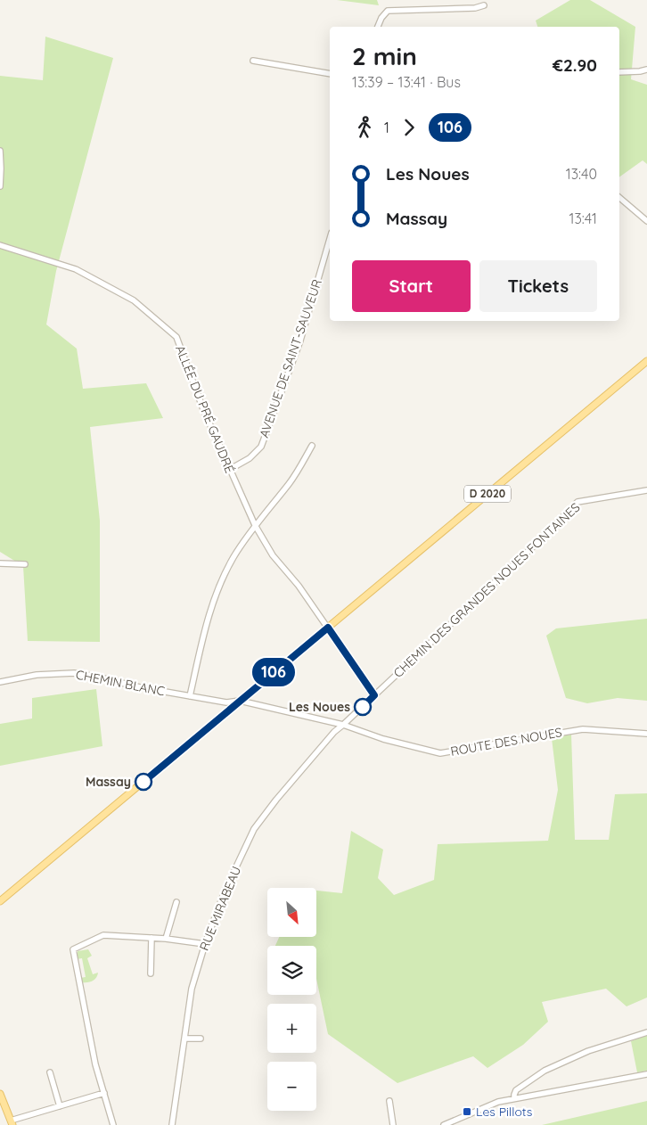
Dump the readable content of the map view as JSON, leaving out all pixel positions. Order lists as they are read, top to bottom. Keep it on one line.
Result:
{"streets":{"main road":["D 2020"],"street":["AVENUE DE SAINT-SAUVEUR","ALLÉE DU PRÉ GAUDRÉ","CHEMIN DES GRANDES NOUES FONTAINES","CHEMIN BLANC","ROUTE DES NOUES","RUE MIRABEAU"]},"crossings":[["AVENUE DE SAINT-SAUVEUR","ALLÉE DU PRÉ GAUDRÉ"],["ALLÉE DU PRÉ GAUDRÉ","D 2020"],["ALLÉE DU PRÉ GAUDRÉ","CHEMIN DES GRANDES NOUES FONTAINES"],["D 2020","CHEMIN BLANC"],["D 2020","ROUTE DES NOUES"],["CHEMIN DES GRANDES NOUES FONTAINES","ROUTE DES NOUES"],["CHEMIN DES GRANDES NOUES FONTAINES","RUE MIRABEAU"],["CHEMIN BLANC","ROUTE DES NOUES"],["ROUTE DES NOUES","RUE MIRABEAU"]],"places":{"other":["Les Noues","Massay"],"transit":["Les Pillots"]},"lines":["bus line 106"],"north":"bottom right","page":{"on_map":"106","heading":["2 min","13:39 – 13:41 · Bus","€2.90"],"legs":["1","106"],"list":[{"name":"Les Noues","value":"13:40"},{"name":"Massay","value":"13:41"}],"buttons":["Start","Tickets"],"map_buttons":["+","−"]}}
